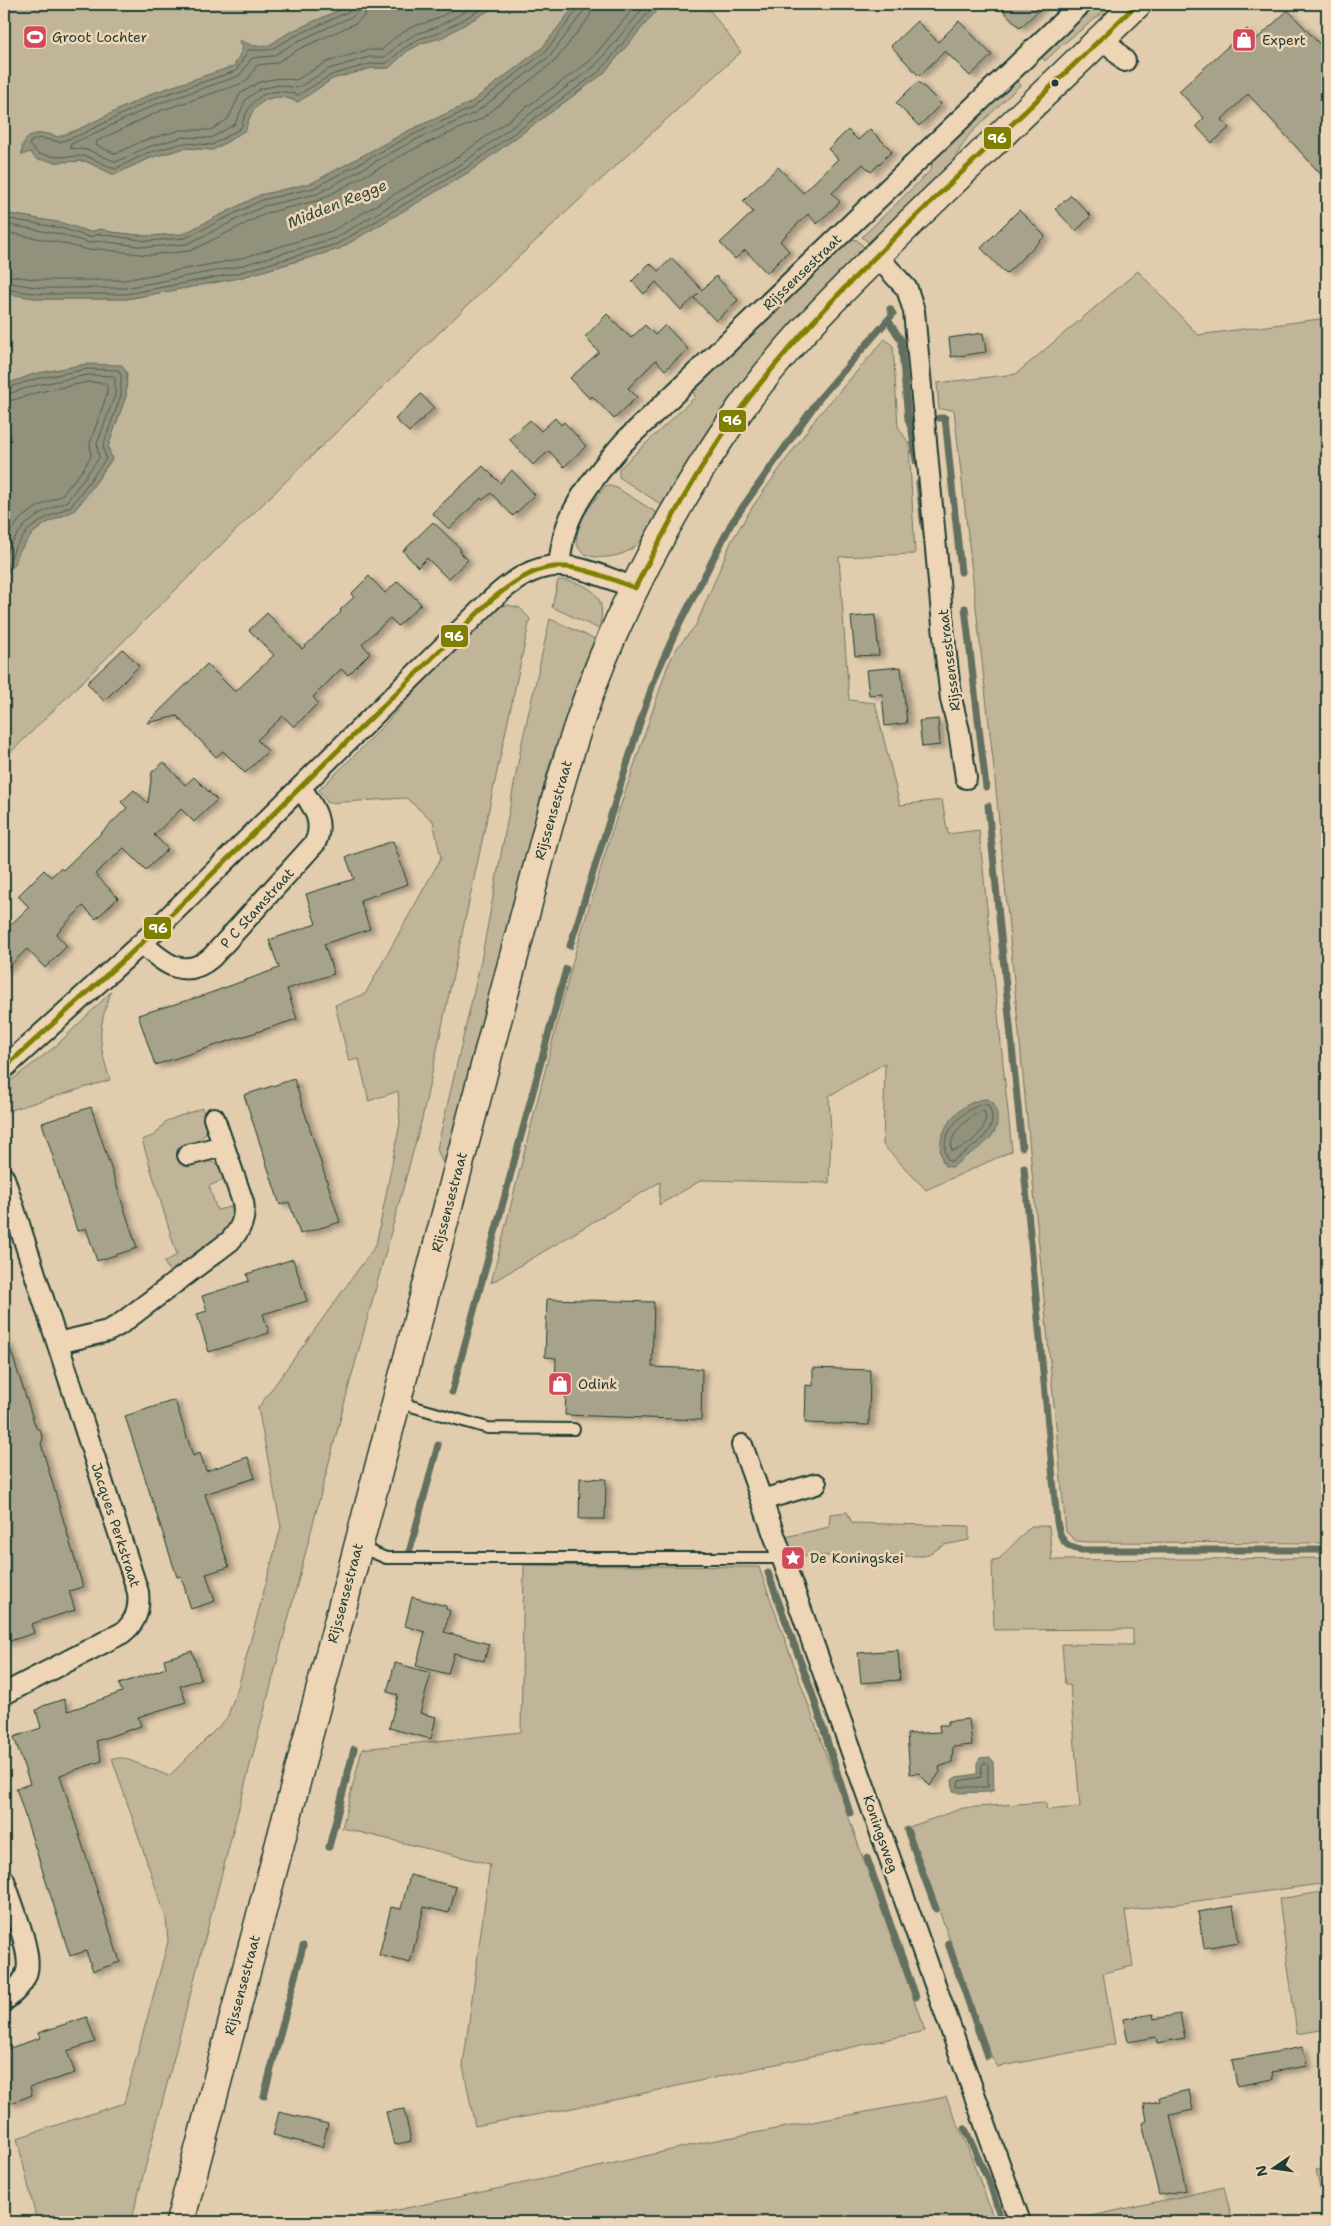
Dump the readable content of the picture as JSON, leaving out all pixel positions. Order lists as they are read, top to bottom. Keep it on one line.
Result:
{"streets":{"main road":["Rijssensestraat"],"street":["P C Stamstraat","Jacques Perkstraat","Koningsweg"]},"water":["Midden Regge"],"places":{"sports":["Groot Lochter"],"shop":["Expert","Odink"],"place":["De Koningskei"]},"lines":["transit line 96"],"north":"left"}
